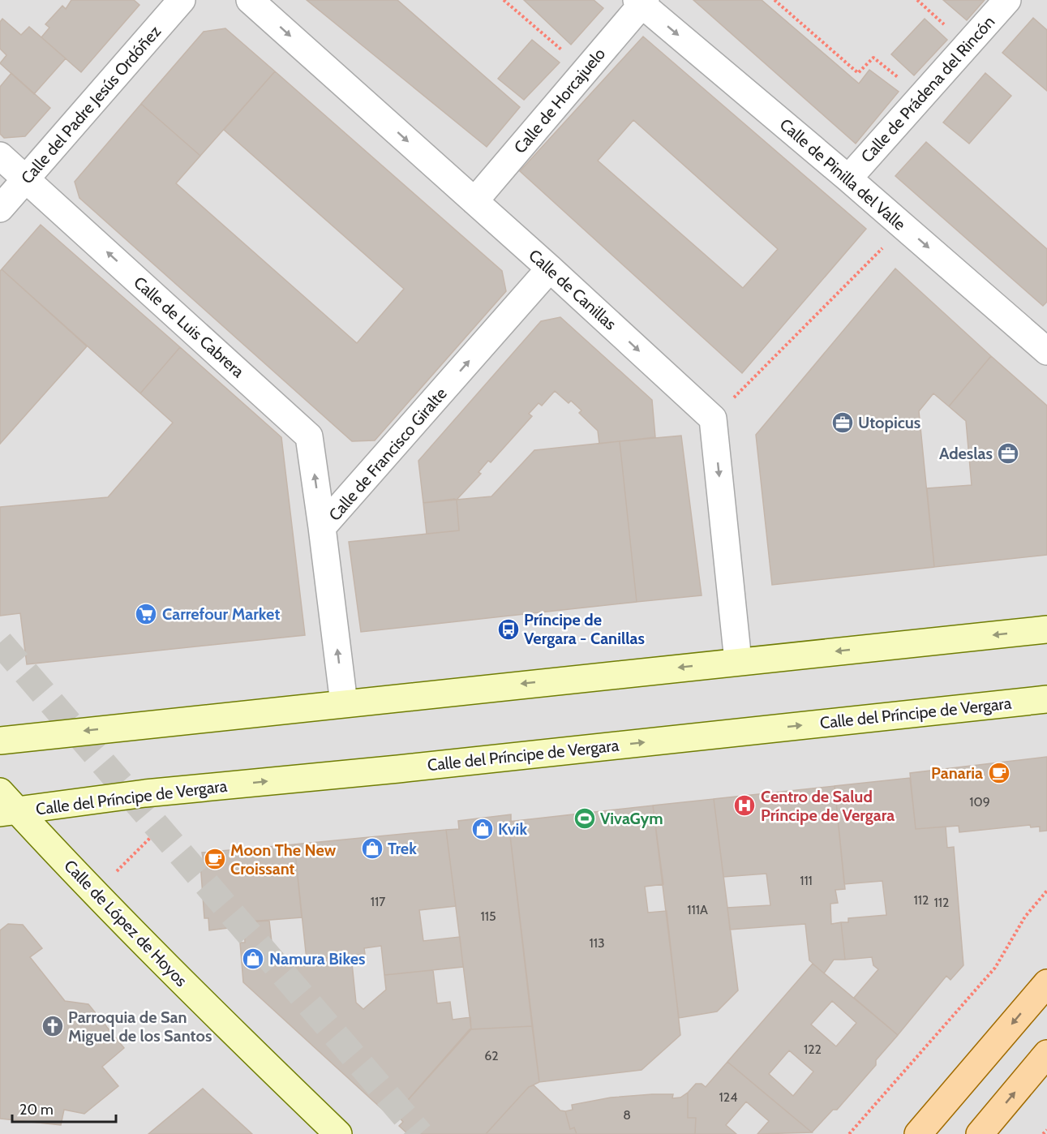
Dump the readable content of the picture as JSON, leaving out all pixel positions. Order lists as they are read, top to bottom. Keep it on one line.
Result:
{"streets":{"main road":["Calle del Príncipe de Vergara","Calle de López de Hoyos"],"street":["Calle de Prádena del Rincón","Calle de Horcajuelo","Calle del Padre Jesús Ordóñez","Calle de Pinilla del Valle","Calle de Canillas","Calle de Luis Cabrera","Calle de Francisco Giralte"]},"crossings":[["Calle de Prádena del Rincón","Calle de Pinilla del Valle"],["Calle de Horcajuelo","Calle de Pinilla del Valle"],["Calle de Horcajuelo","Calle de Canillas"],["Calle del Padre Jesús Ordóñez","Calle de Luis Cabrera"],["Calle de Canillas","Calle de Francisco Giralte"],["Calle de Luis Cabrera","Calle de Francisco Giralte"],["Calle del Príncipe de Vergara","Calle de López de Hoyos"]],"one_way":["Calle de Pinilla del Valle","Calle de Canillas","Calle de Luis Cabrera","Calle de Francisco Giralte"],"places":{"office":["Utopicus","Adeslas"],"supermarket":["Carrefour Market"],"bus stop":["Príncipe de Vergara - Canillas"],"cafe":["Panaria","Moon The New Croissant"],"hospital":["Centro de Salud Príncipe de Vergara"],"sports":["VivaGym"],"shop":["Kvik","Trek","Namura Bikes"],"church":["Parroquia de San Miguel de los Santos"]},"house_numbers":["109","111","112","117","112","111A","115","113","122","62","124","8"],"scale_bar":"20 m"}
